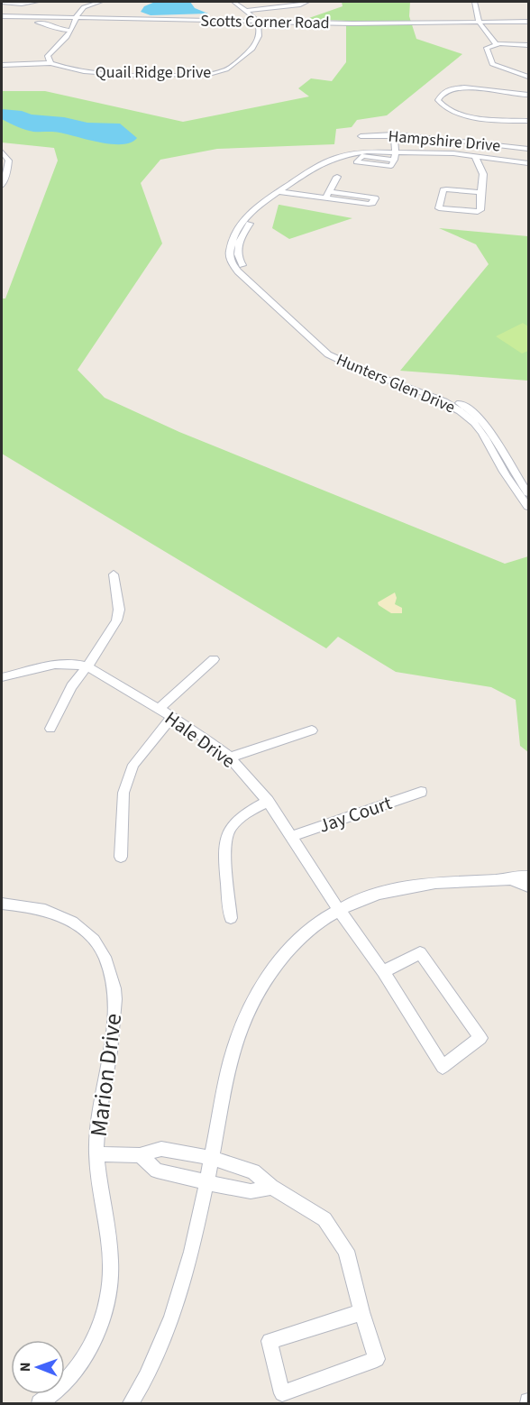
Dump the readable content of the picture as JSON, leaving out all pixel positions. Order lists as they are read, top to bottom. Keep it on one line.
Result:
{"streets":{"street":["Scotts Corner Road","Quail Ridge Drive","Hampshire Drive","Hunters Glen Drive","Hale Drive","Jay Court","Marion Drive"]},"crossings":[["Scotts Corner Road","Quail Ridge Drive"],["Hale Drive","Jay Court"]],"north":"left"}
